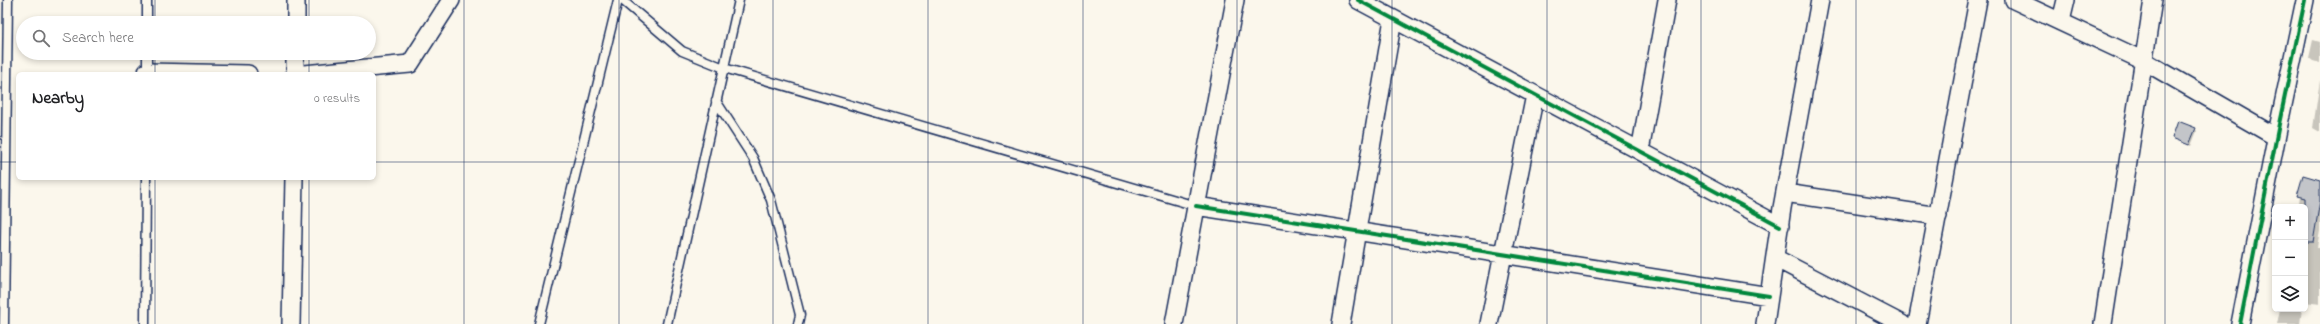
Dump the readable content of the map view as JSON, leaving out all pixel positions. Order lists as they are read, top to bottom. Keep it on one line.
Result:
{"page":{"search":"Search here","heading":["Nearby","0 results"],"map_buttons":["+","−"]}}
